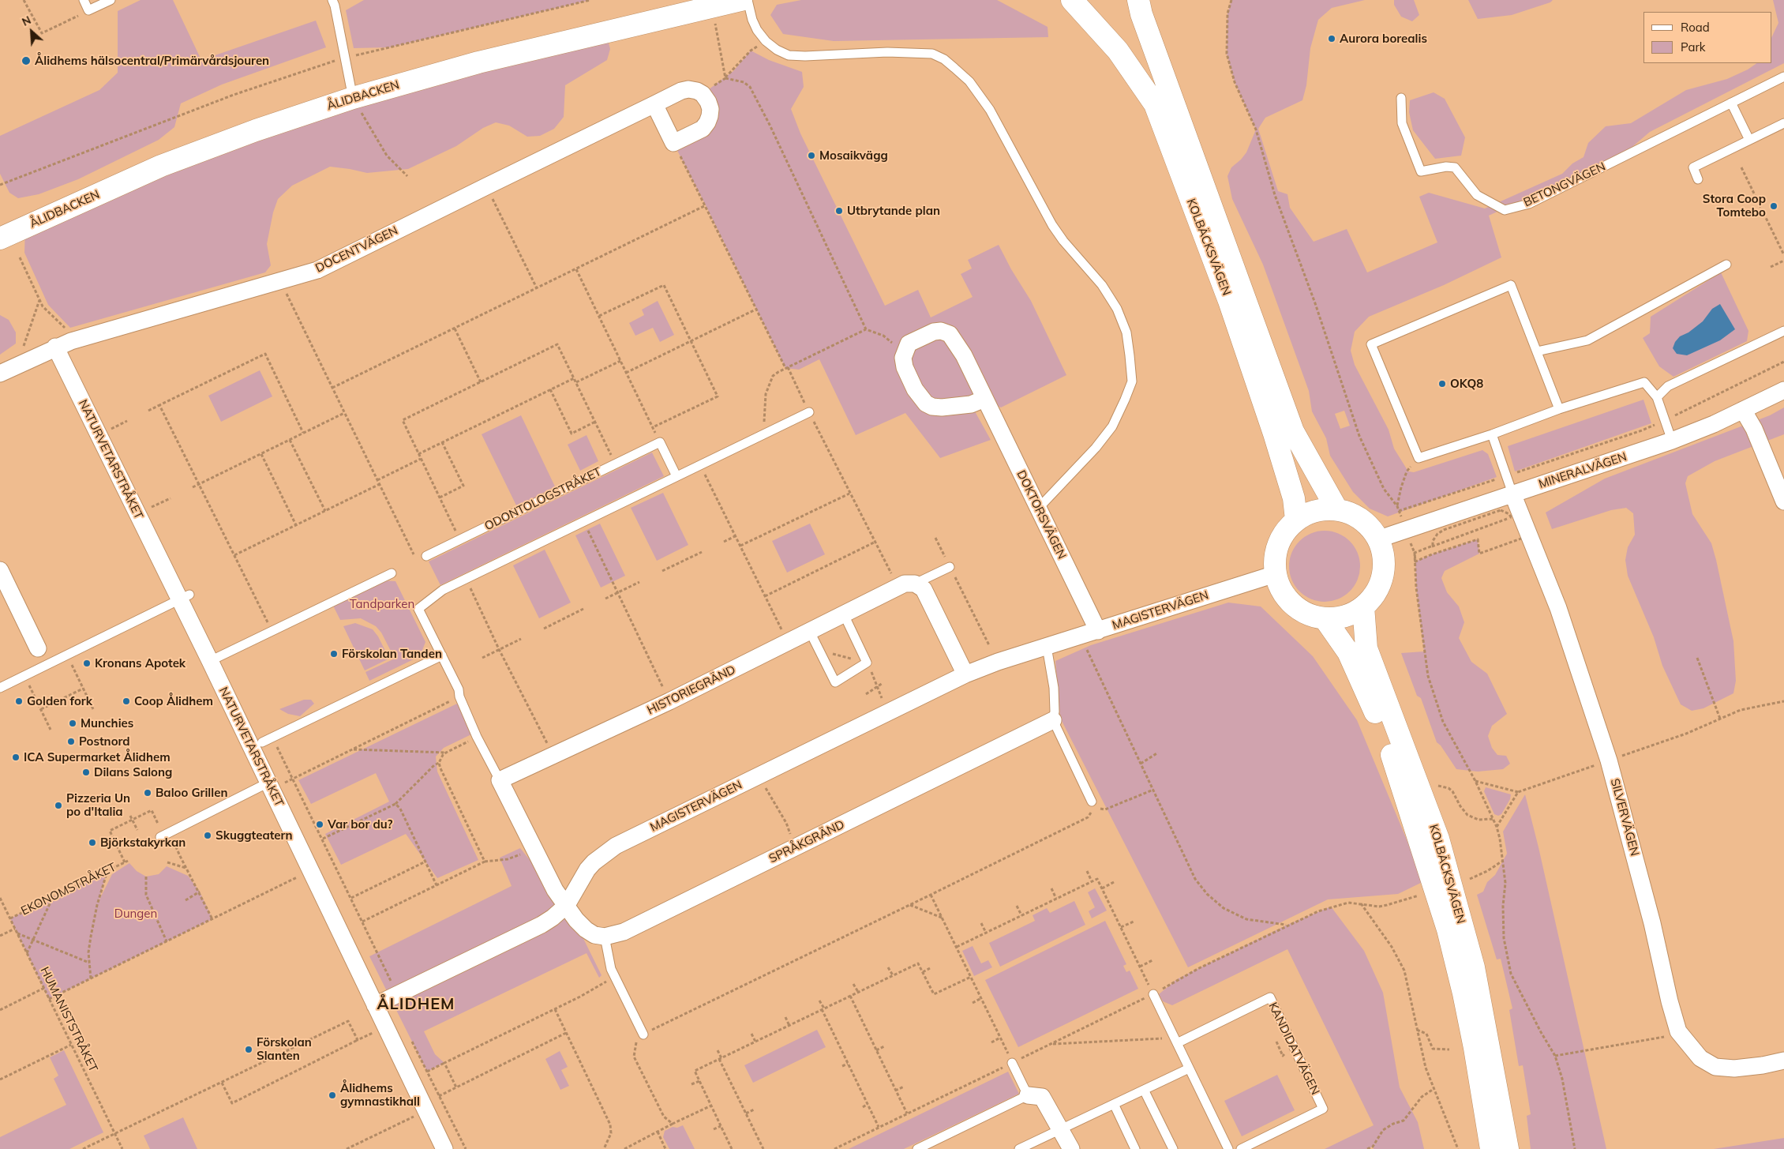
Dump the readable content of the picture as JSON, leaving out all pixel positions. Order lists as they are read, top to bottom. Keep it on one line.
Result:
{"streets":{"main road":["ÅLIDBACKEN","KOLBÄCKSVÄGEN"],"street":["DOCENTVÄGEN","NATURVETARSTRÅKET","MINERALVÄGEN","DOKTORSVÄGEN","MAGISTERVÄGEN","HISTORIEGRÄND","SILVERVÄGEN","SPRÅKGRÄND"],"lane":["BETONGVÄGEN","ODONTOLOGSTRÅKET","KANDIDATVÄGEN"],"path":["EKONOMSTRÅKET","HUMANISTSTRÅKET"]},"crossings":[["KOLBÄCKSVÄGEN","MINERALVÄGEN"],["KOLBÄCKSVÄGEN","MAGISTERVÄGEN"],["DOCENTVÄGEN","NATURVETARSTRÅKET"],["NATURVETARSTRÅKET","MAGISTERVÄGEN"],["MINERALVÄGEN","MAGISTERVÄGEN"],["DOKTORSVÄGEN","MAGISTERVÄGEN"],["EKONOMSTRÅKET","HUMANISTSTRÅKET"]],"districts":["ÅLIDHEM"],"parks":["Tandparken","Dungen"],"places":["Aurora borealis","Ålidhems hälsocentral/Primärvårdsjouren","Mosaikvägg","Stora Coop Tomtebo","Utbrytande plan","OKQ8","Förskolan Tanden","Kronans Apotek","Golden fork","Coop Ålidhem","Munchies","Postnord","ICA Supermarket Ålidhem","Dilans Salong","Baloo Grillen","Pizzeria Un po d'Italia","Var bor du?","Skuggteatern","Björkstakyrkan","Förskolan Slanten","Ålidhems gymnastikhall"],"legend":["Road","Park"],"north":"top left"}
